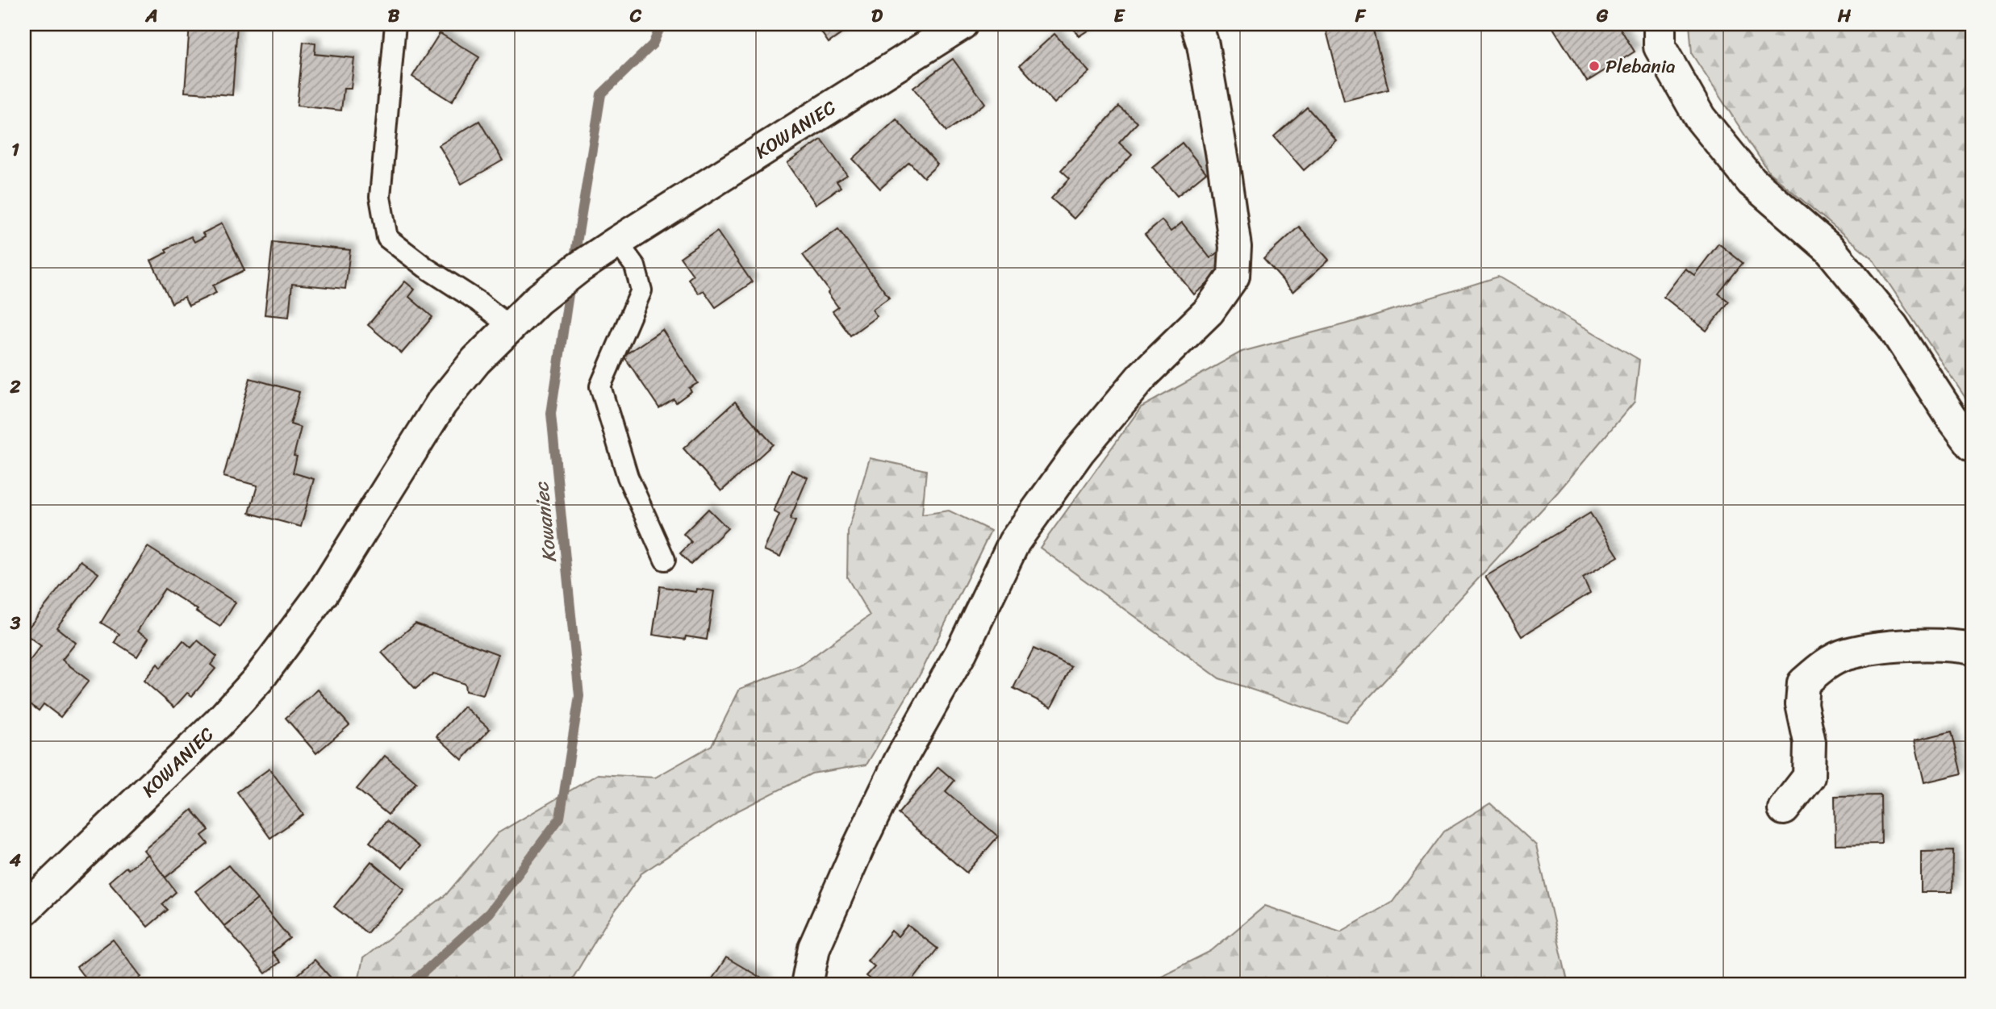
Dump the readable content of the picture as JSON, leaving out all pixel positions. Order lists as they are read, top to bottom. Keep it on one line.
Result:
{"streets":{"street":["KOWANIEC"]},"water":["Kowaniec"],"places":["Plebania"],"grid":{"columns":["A","B","C","D","E","F","G","H"],"rows":["1","2","3","4"]}}
